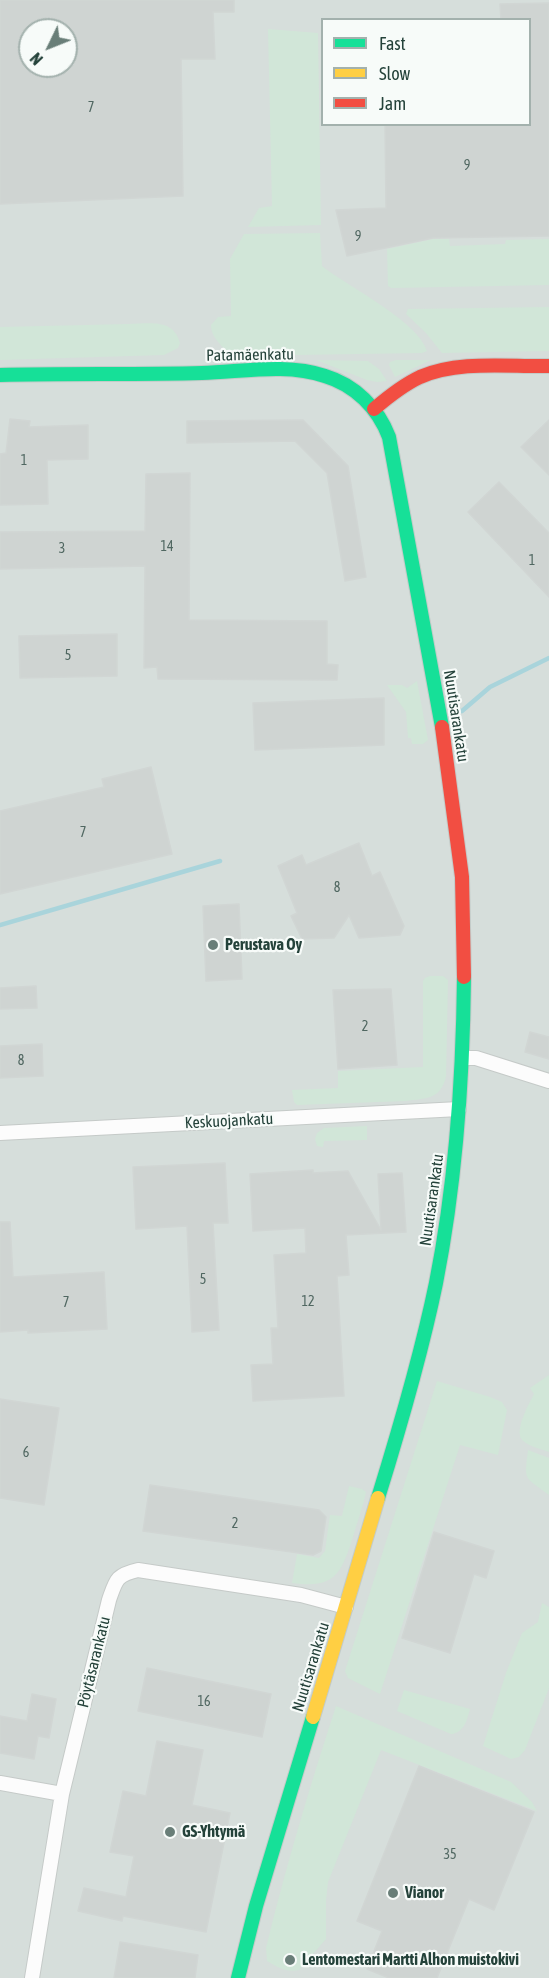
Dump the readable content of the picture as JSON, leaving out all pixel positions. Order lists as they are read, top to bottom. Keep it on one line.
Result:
{"streets":{"main road":["Patamäenkatu","Nuutisarankatu"],"street":["Keskuojankatu","Pöytäsarankatu"]},"crossings":[["Patamäenkatu","Nuutisarankatu"],["Nuutisarankatu","Keskuojankatu"],["Nuutisarankatu","Pöytäsarankatu"]],"places":["Perustava Oy","GS-Yhtymä","Vianor","Lentomestari Martti Alhon muistokivi"],"house_numbers":["7","9","9","1","14","3","1","5","7","8","2","8","5","12","7","6","2","16","35"],"legend":["Fast","Slow","Jam"],"north":"bottom left"}
